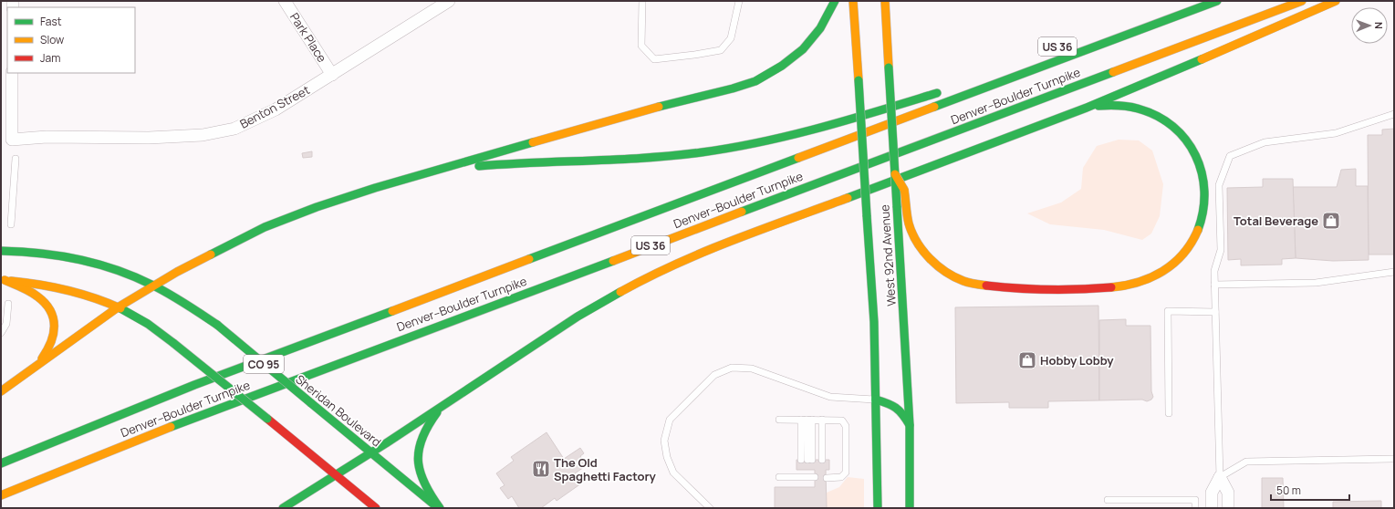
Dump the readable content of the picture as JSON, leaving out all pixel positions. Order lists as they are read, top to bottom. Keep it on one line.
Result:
{"streets":{"main road":["US 36","Denver–Boulder Turnpike","West 92nd Avenue","CO 95","Sheridan Boulevard"],"street":["Park Place","Benton Street"]},"crossings":[["Park Place","Benton Street"]],"places":{"shop":["Total Beverage","Hobby Lobby"],"restaurant":["The Old Spaghetti Factory"]},"legend":["Fast","Slow","Jam"],"scale_bar":"50 m","north":"right"}
